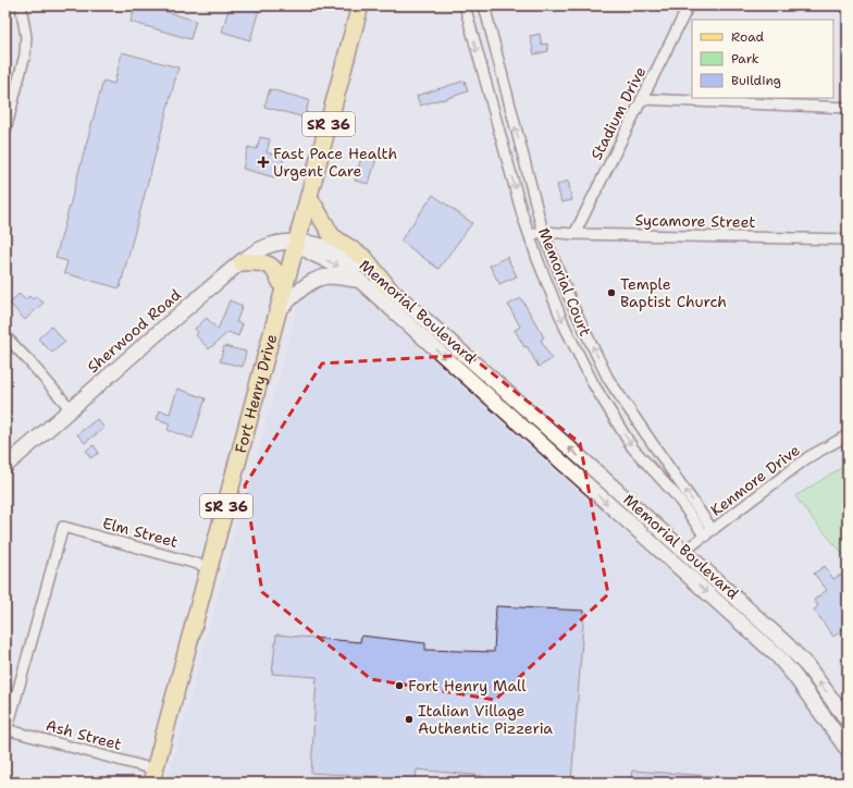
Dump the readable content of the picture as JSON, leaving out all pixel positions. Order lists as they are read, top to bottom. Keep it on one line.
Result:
{"streets":{"main road":["SR 36","Memorial Boulevard","Sherwood Road","Fort Henry Drive"],"street":["Stadium Drive","Sycamore Street","Memorial Court","Kenmore Drive","Elm Street","Ash Street"]},"crossings":[["Stadium Drive","Sycamore Street"],["Sycamore Street","Memorial Court"],["Memorial Court","Kenmore Drive"],["Memorial Boulevard","Sherwood Road"],["Memorial Boulevard","Fort Henry Drive"],["Memorial Boulevard","Kenmore Drive"],["Sherwood Road","Fort Henry Drive"],["Fort Henry Drive","Elm Street"],["Fort Henry Drive","Ash Street"],["Elm Street","Ash Street"]],"places":{"health":["Fast Pace Health Urgent Care"],"other":["Temple Baptist Church","Fort Henry Mall","Italian Village Authentic Pizzeria"]},"legend":["Road","Park","Building"]}
